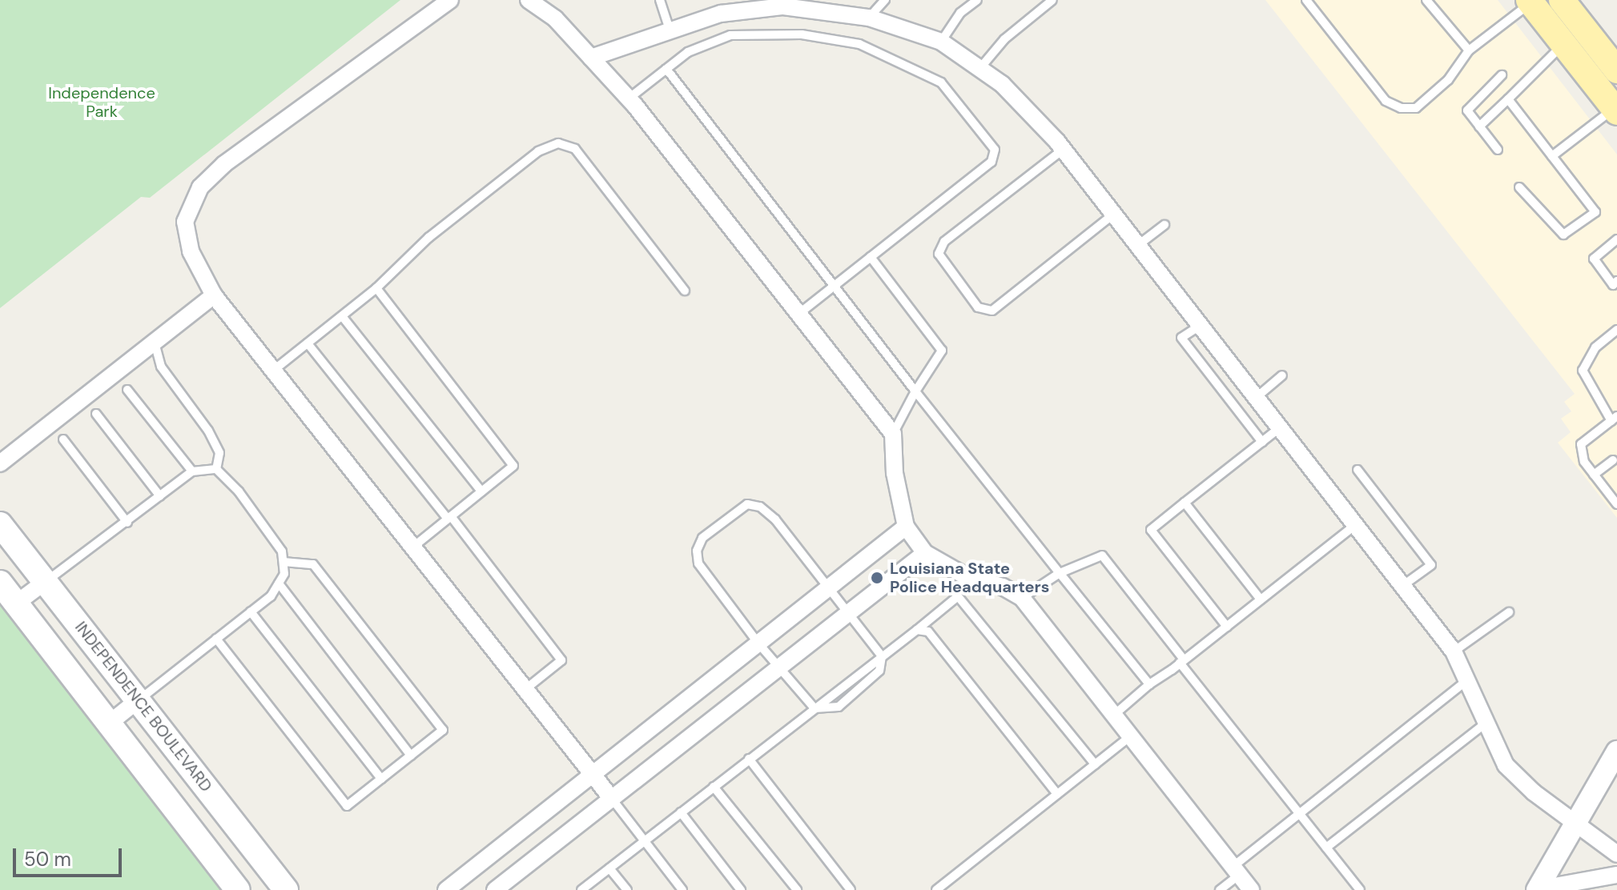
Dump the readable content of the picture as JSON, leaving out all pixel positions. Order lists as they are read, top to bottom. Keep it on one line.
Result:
{"streets":{"main road":["INDEPENDENCE BOULEVARD"]},"parks":["Independence Park"],"places":["Louisiana State Police Headquarters"],"scale_bar":"50 m"}
